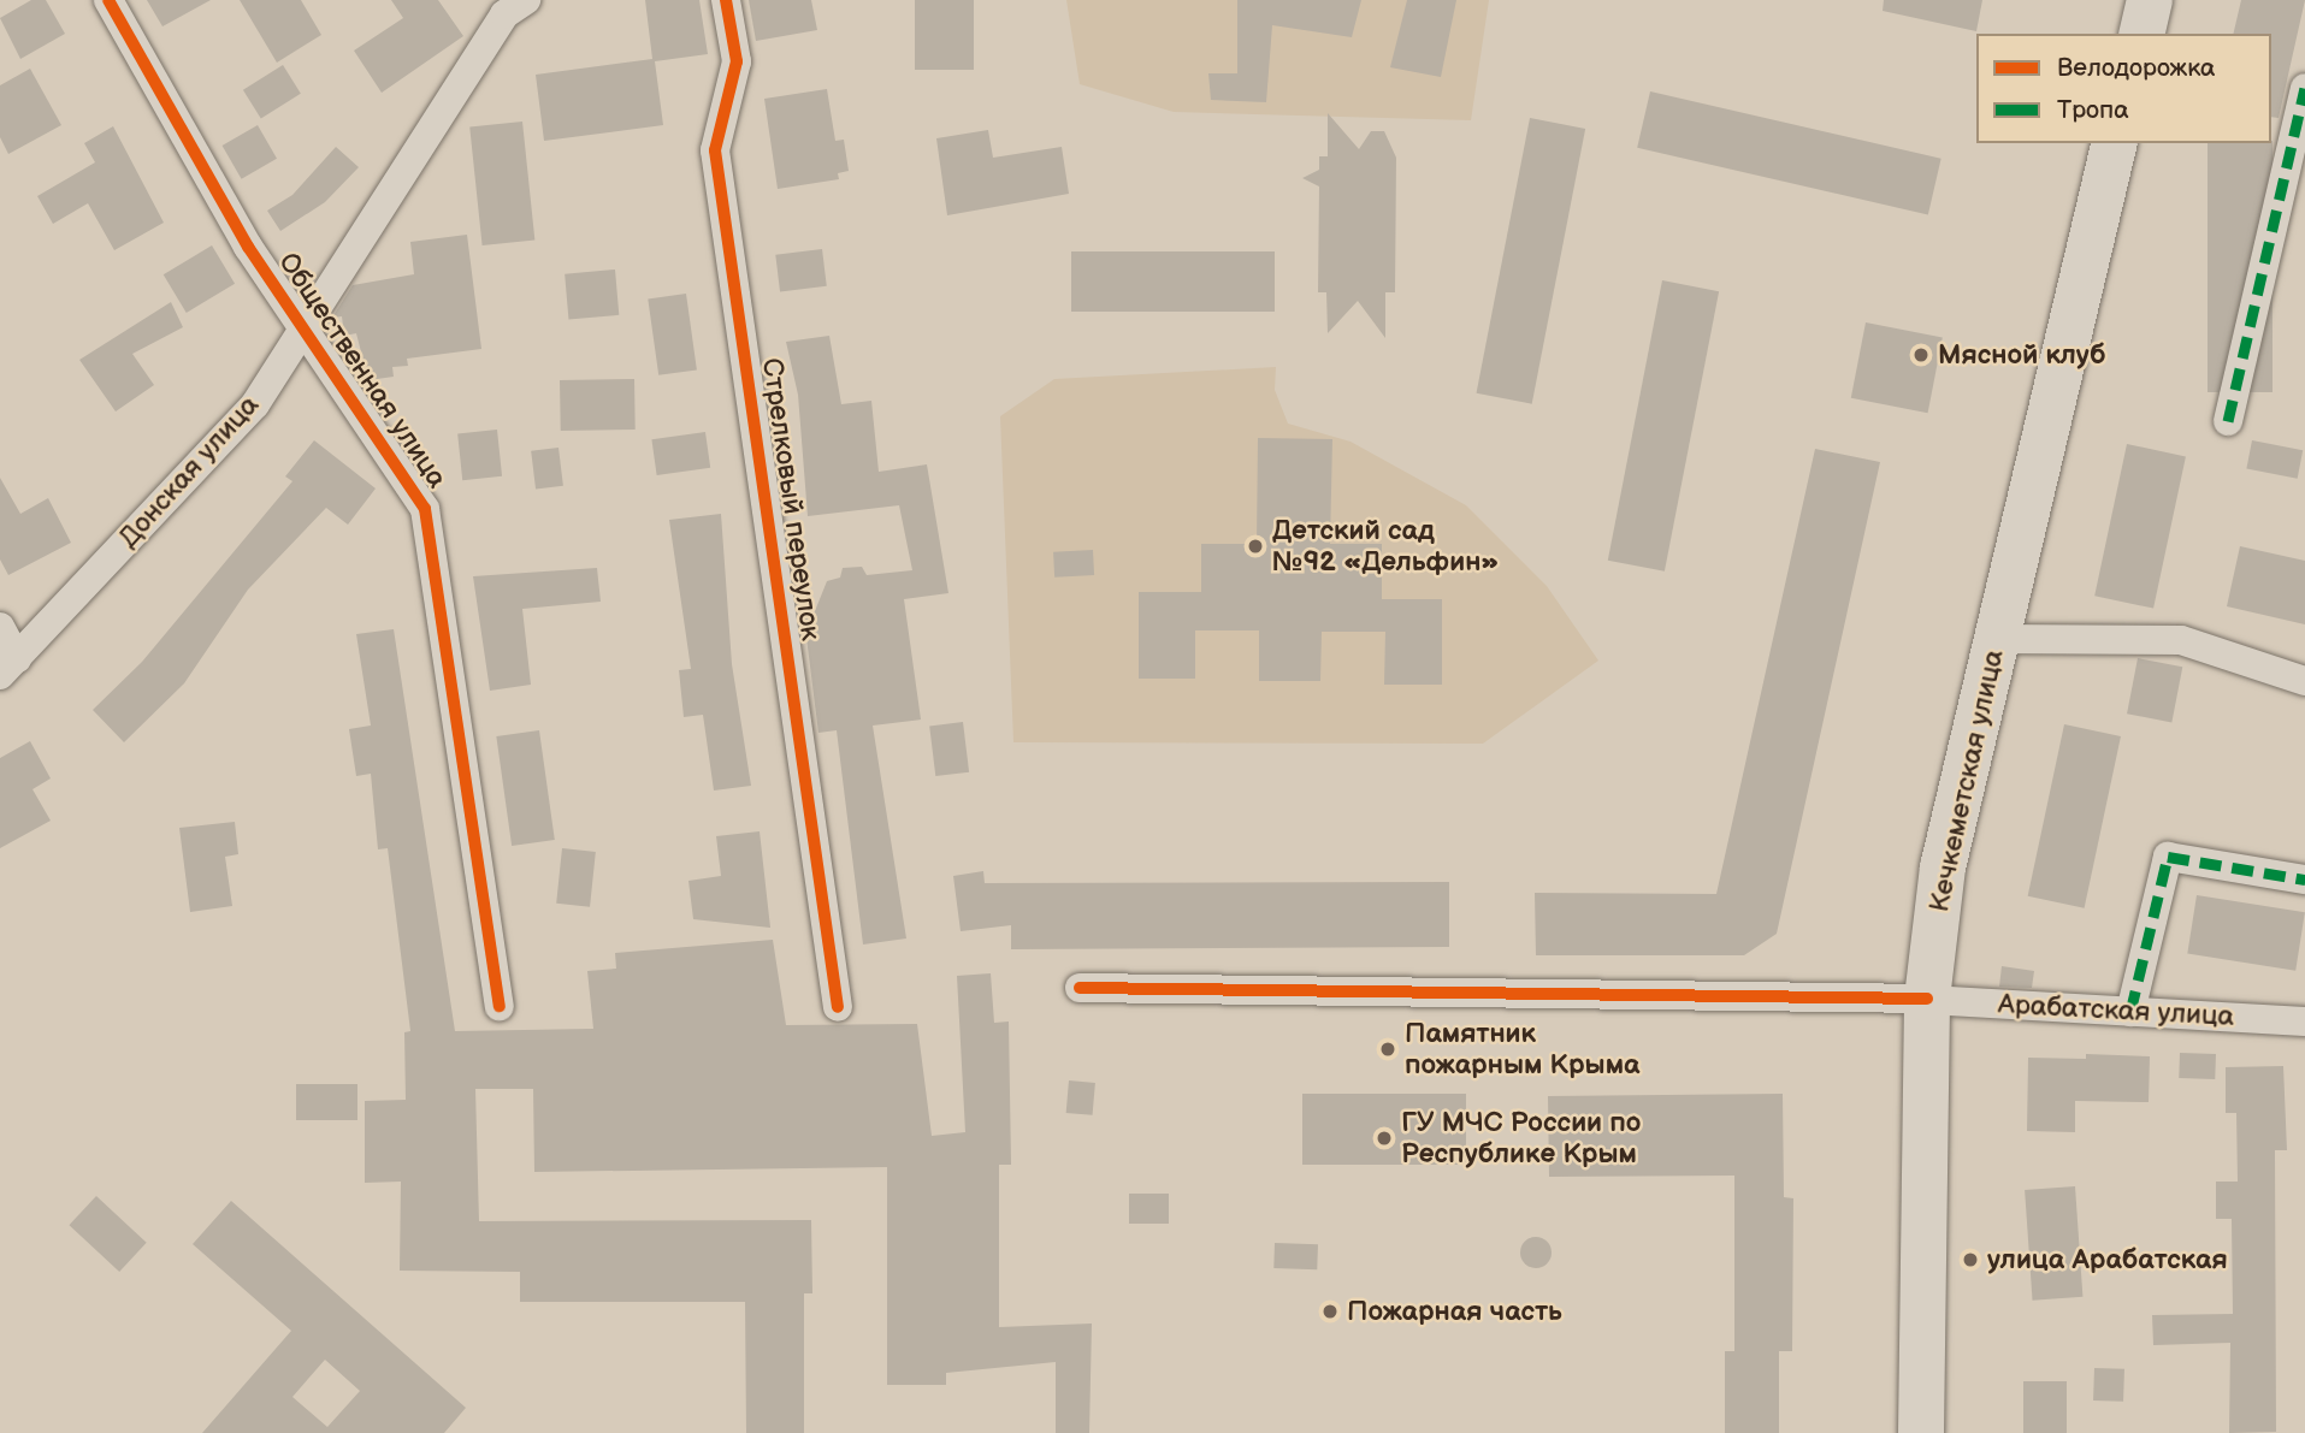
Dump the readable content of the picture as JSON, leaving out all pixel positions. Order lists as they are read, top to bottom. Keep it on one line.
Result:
{"streets":{"main road":["Кечкеметская улица"],"street":["Общественная улица","Донская улица","Стрелковый переулок","Арабатская улица"]},"crossings":[["Общественная улица","Донская улица"],["Кечкеметская улица","Арабатская улица"]],"places":["Мясной клуб","Детский сад №92 «Дельфин»","Памятник пожарным Крыма","ГУ МЧС России по Республике Крым","улица Арабатская","Пожарная часть"],"legend":["Велодорожка","Тропа"]}
